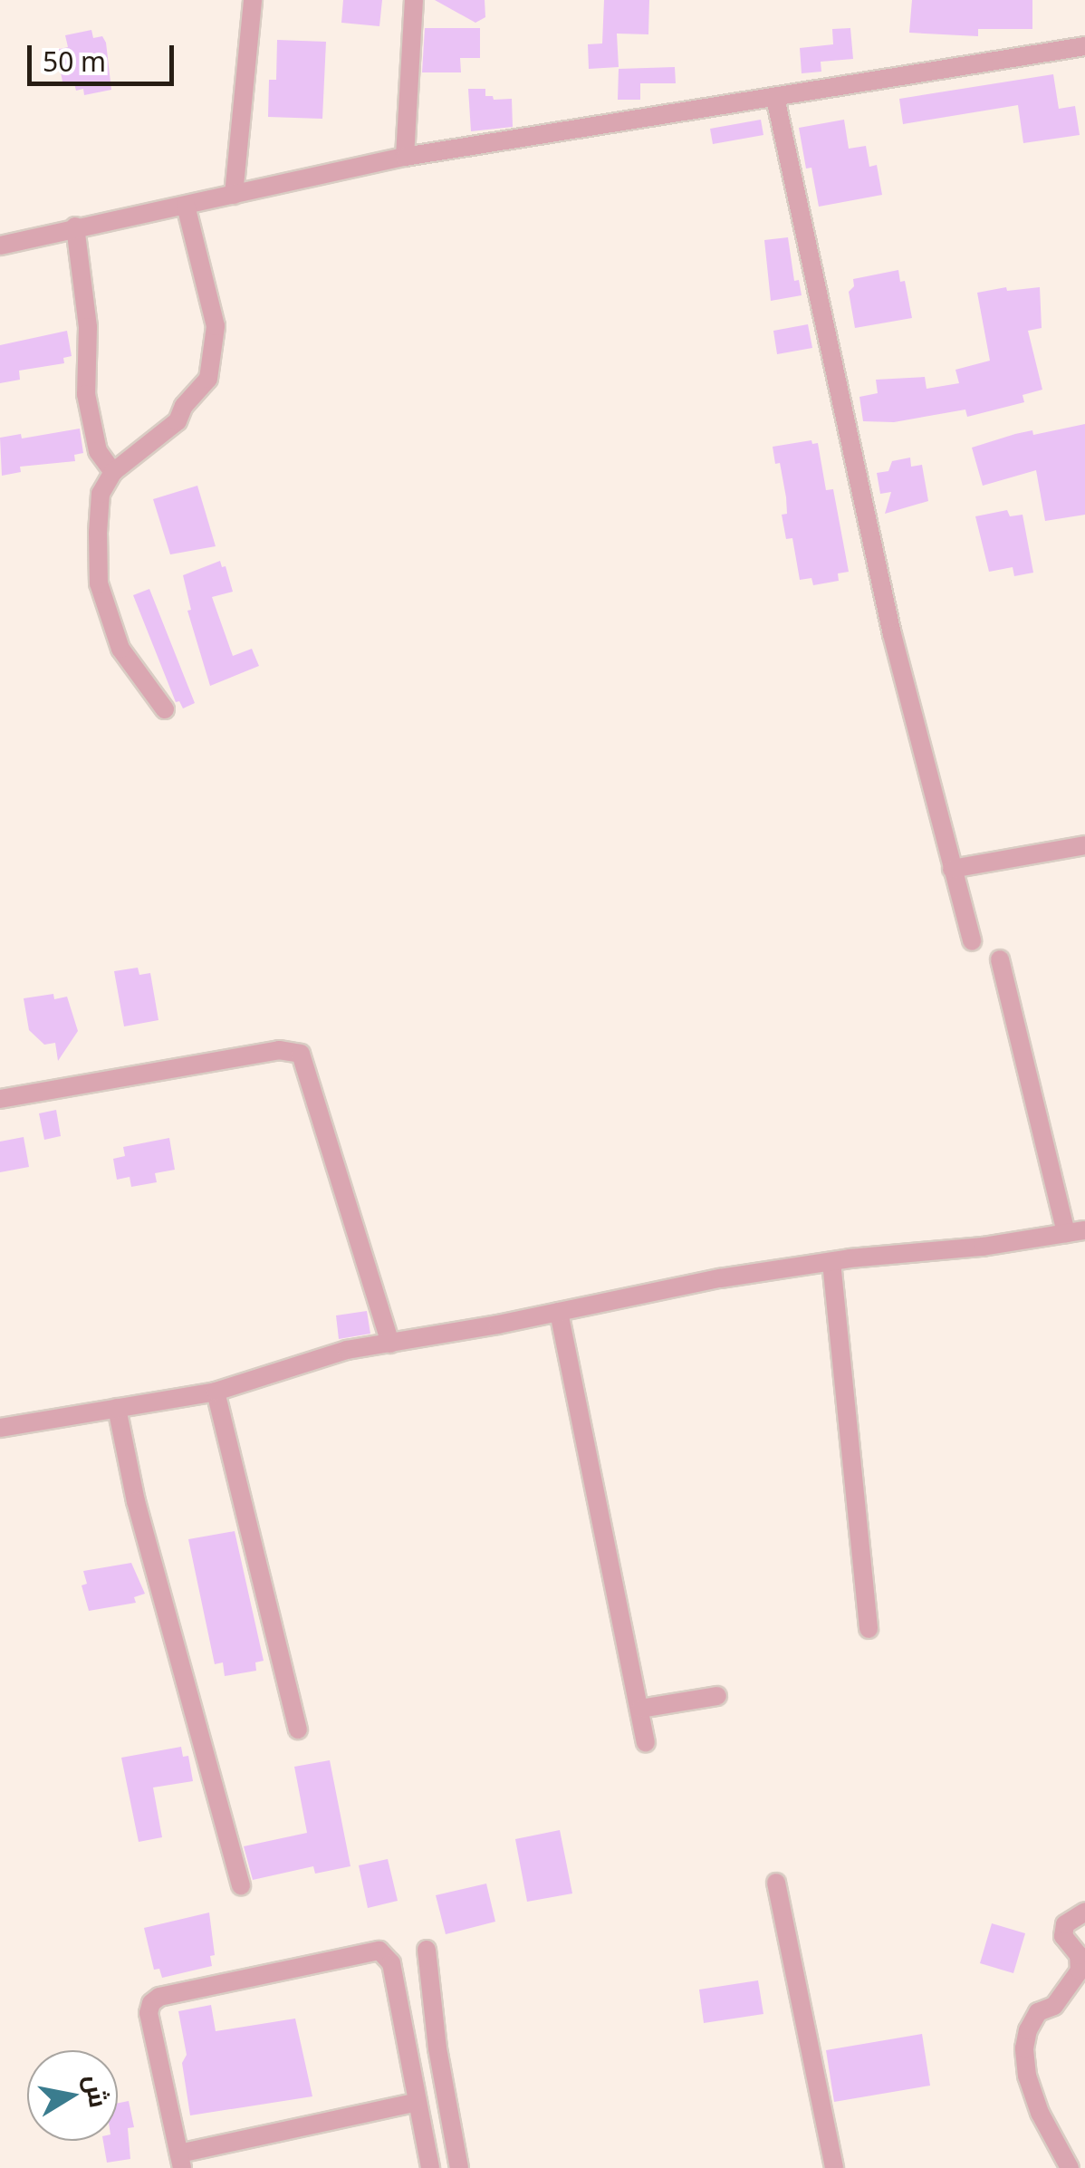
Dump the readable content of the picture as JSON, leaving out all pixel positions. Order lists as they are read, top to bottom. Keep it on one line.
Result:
{"scale_bar":"50 m","north":"right"}
